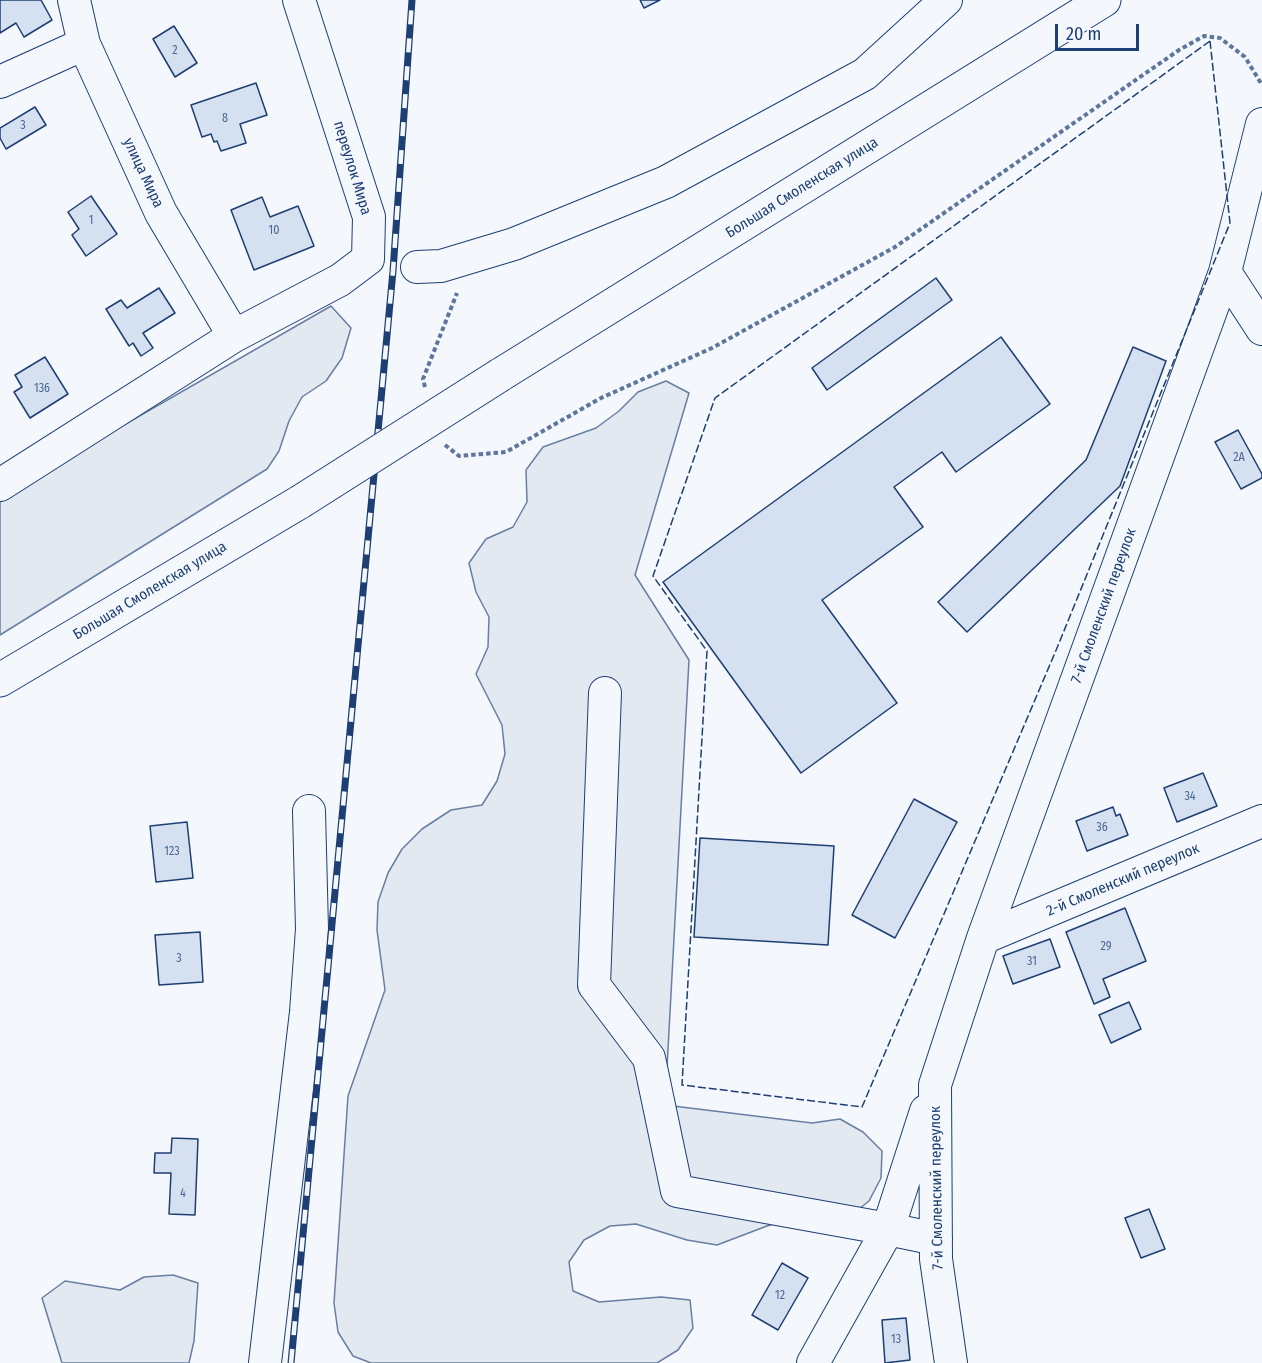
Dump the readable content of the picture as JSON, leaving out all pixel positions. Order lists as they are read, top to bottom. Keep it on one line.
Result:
{"streets":{"main road":["Большая Смоленская улица"],"street":["переулок Мира","улица Мира","7-й Смоленский переулок","2-й Смоленский переулок"]},"crossings":[["переулок Мира","улица Мира"],["7-й Смоленский переулок","2-й Смоленский переулок"]],"house_numbers":["2","8","3","1","10","136","2А","34","36","123","29","3","31","4","12","13"],"scale_bar":"20 m"}
